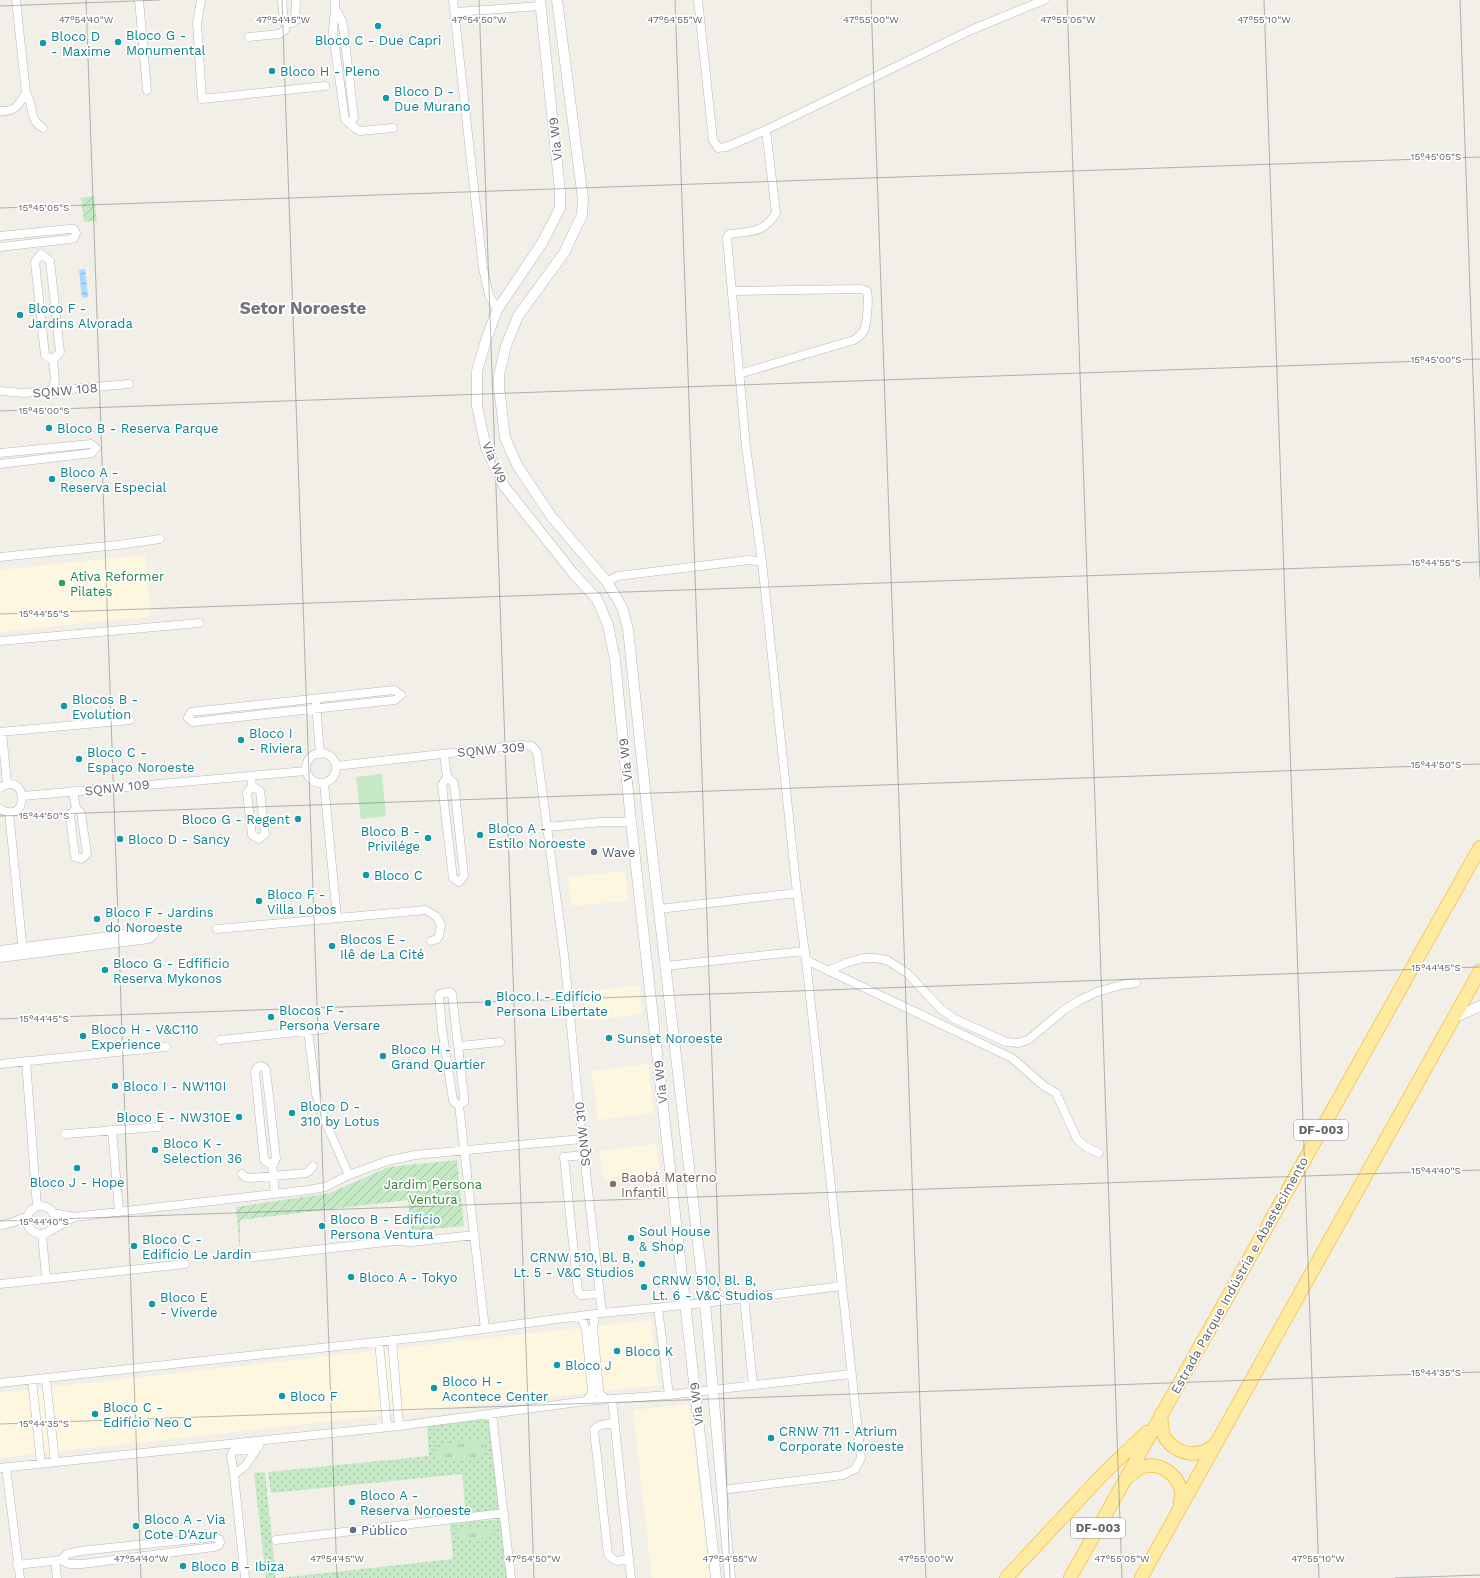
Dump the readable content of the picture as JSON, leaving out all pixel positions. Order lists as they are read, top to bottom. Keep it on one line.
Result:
{"streets":{"highway":["DF-003","Estrada Parque Indústria e Abastecimento"],"street":["Via W9","SQNW 108","SQNW 309","SQNW 109","SQNW 310"]},"crossings":[["SQNW 309","SQNW 109"],["SQNW 309","SQNW 310"]],"districts":["Setor Noroeste"],"parks":["Jardim Persona Ventura"],"places":["Bloco C - Due Capri","Bloco G - Monumental","Bloco D - Maxime","Bloco H - Pleno","Bloco D - Due Murano","Bloco F - Jardins Alvorada","Bloco B - Reserva Parque","Bloco A - Reserva Especial","Ativa Reformer Pilates","Blocos B - Evolution","Bloco I - Riviera","Bloco C - Espaço Noroeste","Bloco G - Regent","Bloco A - Estilo Noroeste","Bloco B - Privilége","Bloco D - Sancy","Wave","Bloco C","Bloco F - Villa Lobos","Bloco F - Jardins do Noroeste","Blocos E - Ilê de La Cité","Bloco G - Edfifício Reserva Mykonos","Bloco I - Edifício Persona Libertate","Blocos F - Persona Versare","Bloco H - V&C110 Experience","Sunset Noroeste","Bloco H - Grand Quartier","Bloco I - NW110I","Bloco D - 310 by Lotus","Bloco E - NW310E","Bloco K - Selection 36","Bloco J - Hope","Baobá Materno Infantil","Bloco B - Edifício Persona Ventura","Soul House & Shop","Bloco C - Edifício Le Jardin","CRNW 510, Bl. B, Lt. 5 - V&C Studios","Bloco A - Tokyo","CRNW 510, Bl. B, Lt. 6 - V&C Studios","Bloco E - Viverde","Bloco K","Bloco J","Bloco H - Acontece Center","Bloco F","Bloco C - Edifício Neo C","CRNW 711 - Atrium Corporate Noroeste","Bloco A - Reserva Noroeste","Bloco A - Via Cote D'Azur","Público","Bloco B - Ibiza"],"coordinates":["47°54'40\"W","47°54'45\"W","47°54'50\"W","47°54'55\"W","47°55'00\"W","47°55'05\"W","47°55'10\"W","15°45'05\"S","15°45'00\"S","15°44'55\"S","15°44'50\"S","15°44'45\"S","15°44'40\"S","15°44'35\"S"]}
